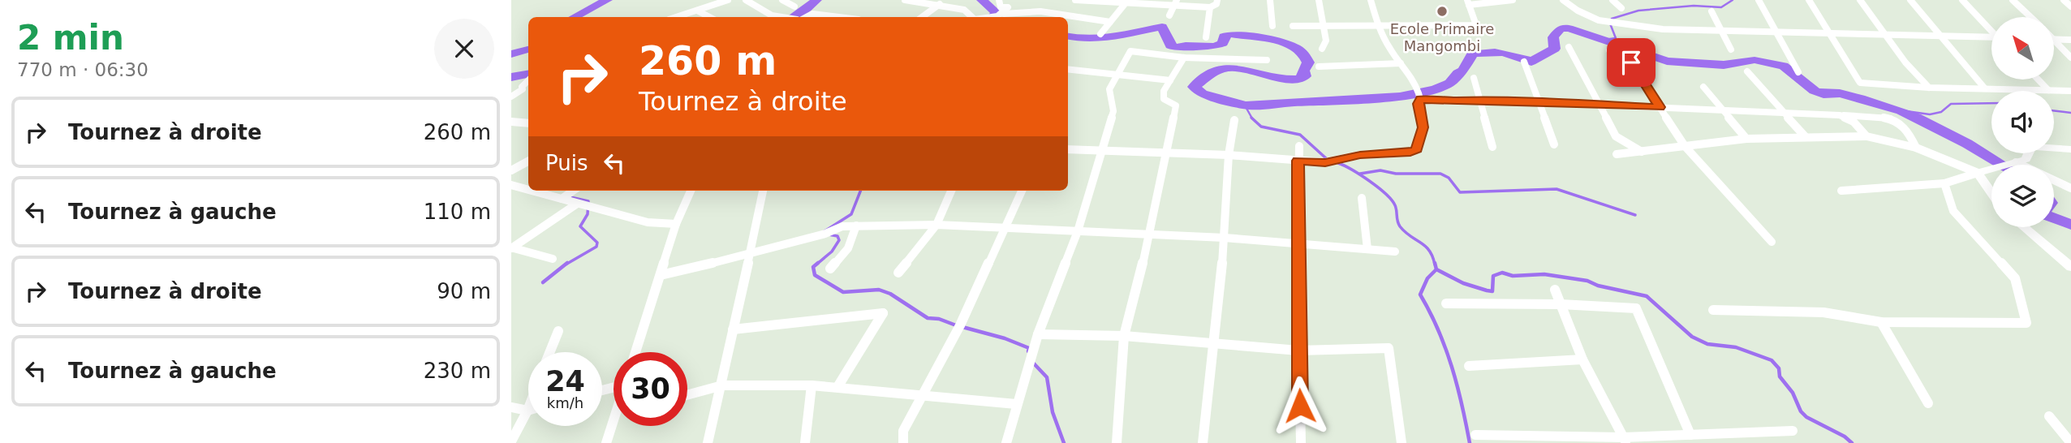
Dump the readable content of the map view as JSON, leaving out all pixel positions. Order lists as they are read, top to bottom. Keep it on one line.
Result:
{"places":["Ecole Primaire Mangombi"],"north":"top left","page":{"heading":["2 min","770 m · 06:30"],"turn":["260 m","Tournez à droite"],"list":[{"name":"Tournez à droite","value":"260 m"},{"name":"Tournez à gauche","value":"110 m"},{"name":"Tournez à droite","value":"90 m"},{"name":"Tournez à gauche","value":"230 m"}],"then":"Puis","speed":"24 km/h","limit":"30"}}
